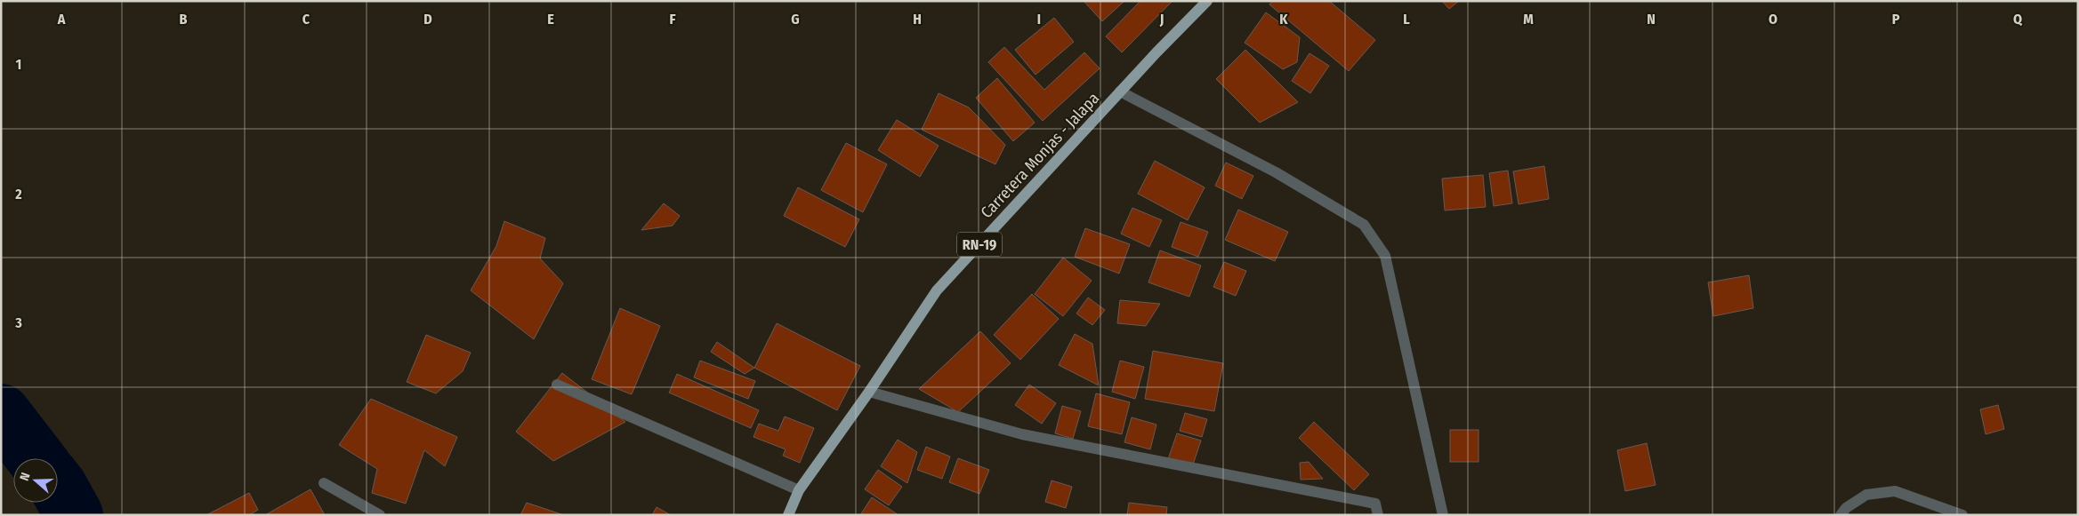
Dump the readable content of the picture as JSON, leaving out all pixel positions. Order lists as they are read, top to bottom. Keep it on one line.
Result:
{"streets":{"main road":["Carretera Monjas - Jalapa","RN-19"]},"north":"left","grid":{"columns":["A","B","C","D","E","F","G","H","I","J","K","L","M","N","O","P","Q"],"rows":["1","2","3"]}}
